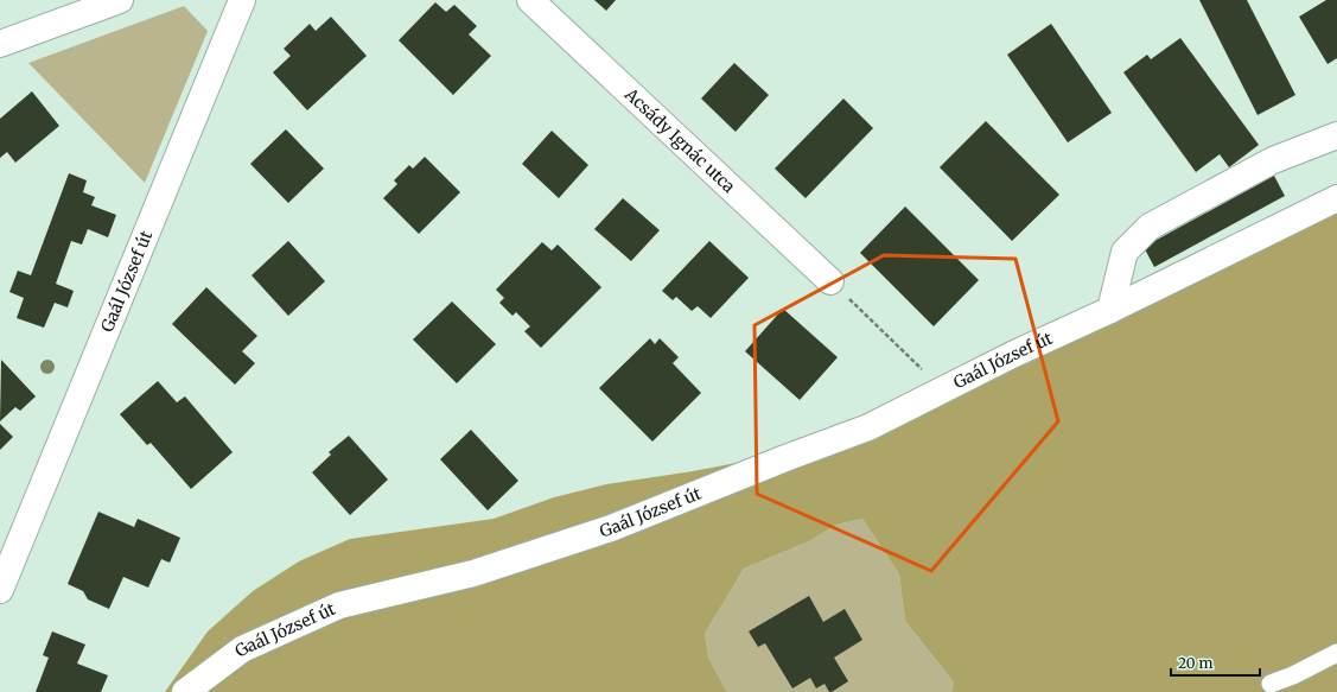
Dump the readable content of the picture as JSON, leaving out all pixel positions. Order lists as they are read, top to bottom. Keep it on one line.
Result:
{"streets":{"street":["Acsády Ignác utca","Gaál József út"]},"scale_bar":"20 m"}
